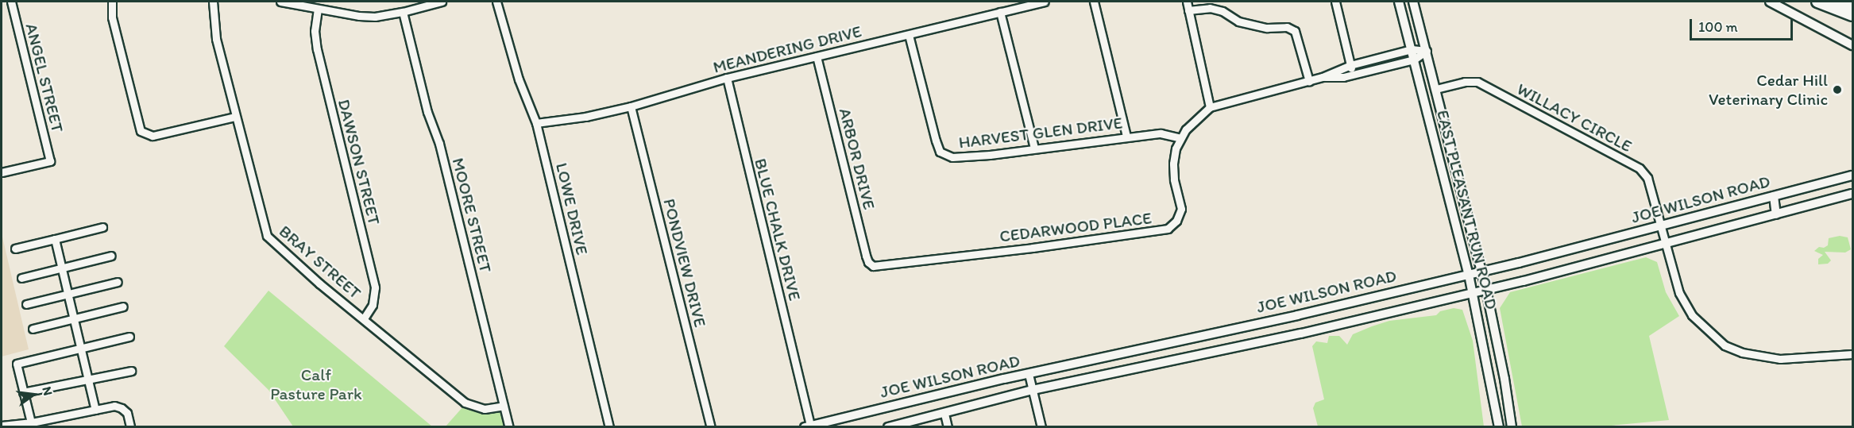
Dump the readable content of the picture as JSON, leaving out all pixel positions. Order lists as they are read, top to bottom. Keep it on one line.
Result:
{"streets":{"main road":["JOE WILSON ROAD","EAST PLEASANT RUN ROAD"],"street":["MEANDERING DRIVE","ANGEL STREET","WILLACY CIRCLE","HARVEST GLEN DRIVE","ARBOR DRIVE","DAWSON STREET","LOWE DRIVE","MOORE STREET","CEDARWOOD PLACE","BLUE CHALK DRIVE","BRAY STREET","PONDVIEW DRIVE"]},"crossings":[["MEANDERING DRIVE","HARVEST GLEN DRIVE"],["MEANDERING DRIVE","ARBOR DRIVE"],["MEANDERING DRIVE","LOWE DRIVE"],["MEANDERING DRIVE","BLUE CHALK DRIVE"],["MEANDERING DRIVE","PONDVIEW DRIVE"],["WILLACY CIRCLE","JOE WILSON ROAD"],["WILLACY CIRCLE","EAST PLEASANT RUN ROAD"],["HARVEST GLEN DRIVE","CEDARWOOD PLACE"],["ARBOR DRIVE","CEDARWOOD PLACE"],["DAWSON STREET","BRAY STREET"],["JOE WILSON ROAD","EAST PLEASANT RUN ROAD"],["JOE WILSON ROAD","BLUE CHALK DRIVE"],["EAST PLEASANT RUN ROAD","CEDARWOOD PLACE"],["MOORE STREET","BRAY STREET"]],"parks":["Calf Pasture Park"],"places":["Cedar Hill Veterinary Clinic"],"scale_bar":"100 m","north":"right"}
